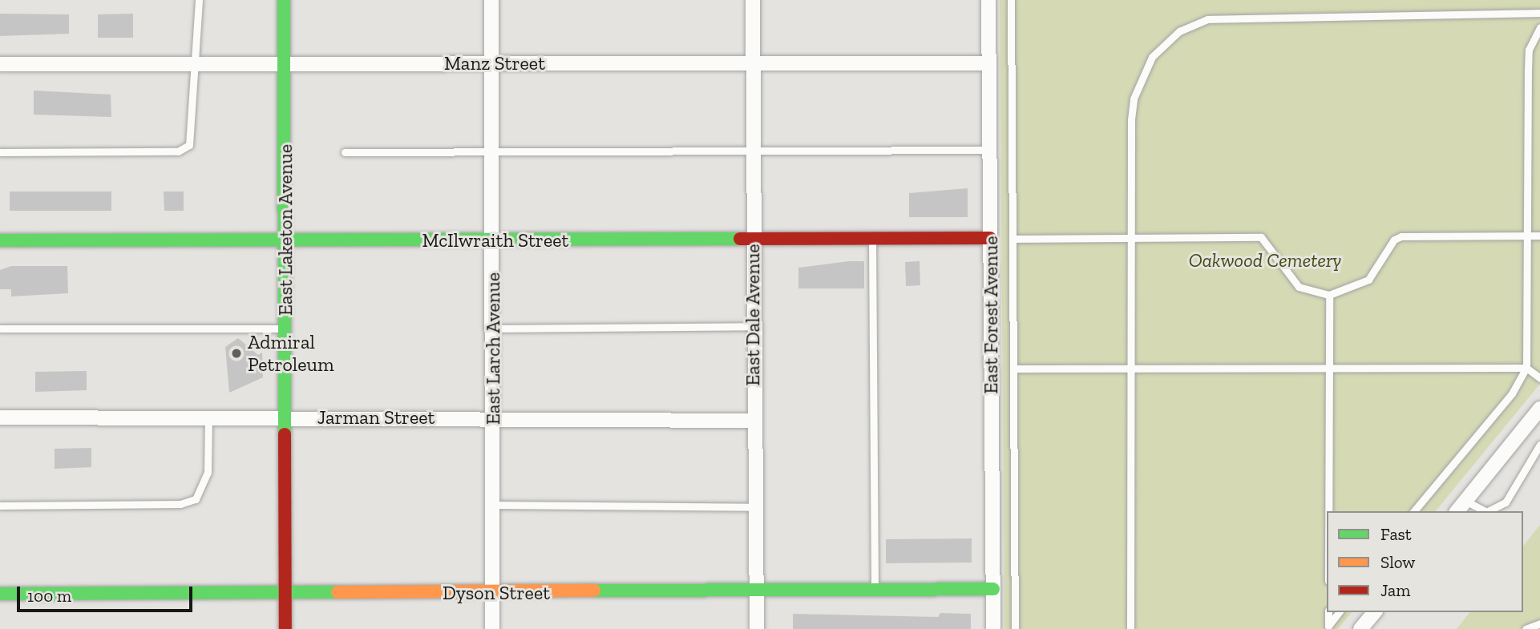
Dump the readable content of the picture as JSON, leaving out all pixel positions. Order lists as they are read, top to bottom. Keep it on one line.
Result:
{"streets":{"street":["Manz Street","East Laketon Avenue","McIlwraith Street","East Dale Avenue","East Forest Avenue","East Larch Avenue","Jarman Street","Dyson Street"]},"crossings":[["Manz Street","East Laketon Avenue"],["Manz Street","East Dale Avenue"],["Manz Street","East Forest Avenue"],["Manz Street","East Larch Avenue"],["East Laketon Avenue","McIlwraith Street"],["East Laketon Avenue","Jarman Street"],["East Laketon Avenue","Dyson Street"],["McIlwraith Street","East Dale Avenue"],["McIlwraith Street","East Forest Avenue"],["McIlwraith Street","East Larch Avenue"],["East Dale Avenue","Jarman Street"],["East Dale Avenue","Dyson Street"],["East Forest Avenue","Dyson Street"],["East Larch Avenue","Jarman Street"],["East Larch Avenue","Dyson Street"]],"parks":["Oakwood Cemetery"],"places":["Admiral Petroleum"],"legend":["Fast","Slow","Jam"],"scale_bar":"100 m"}
